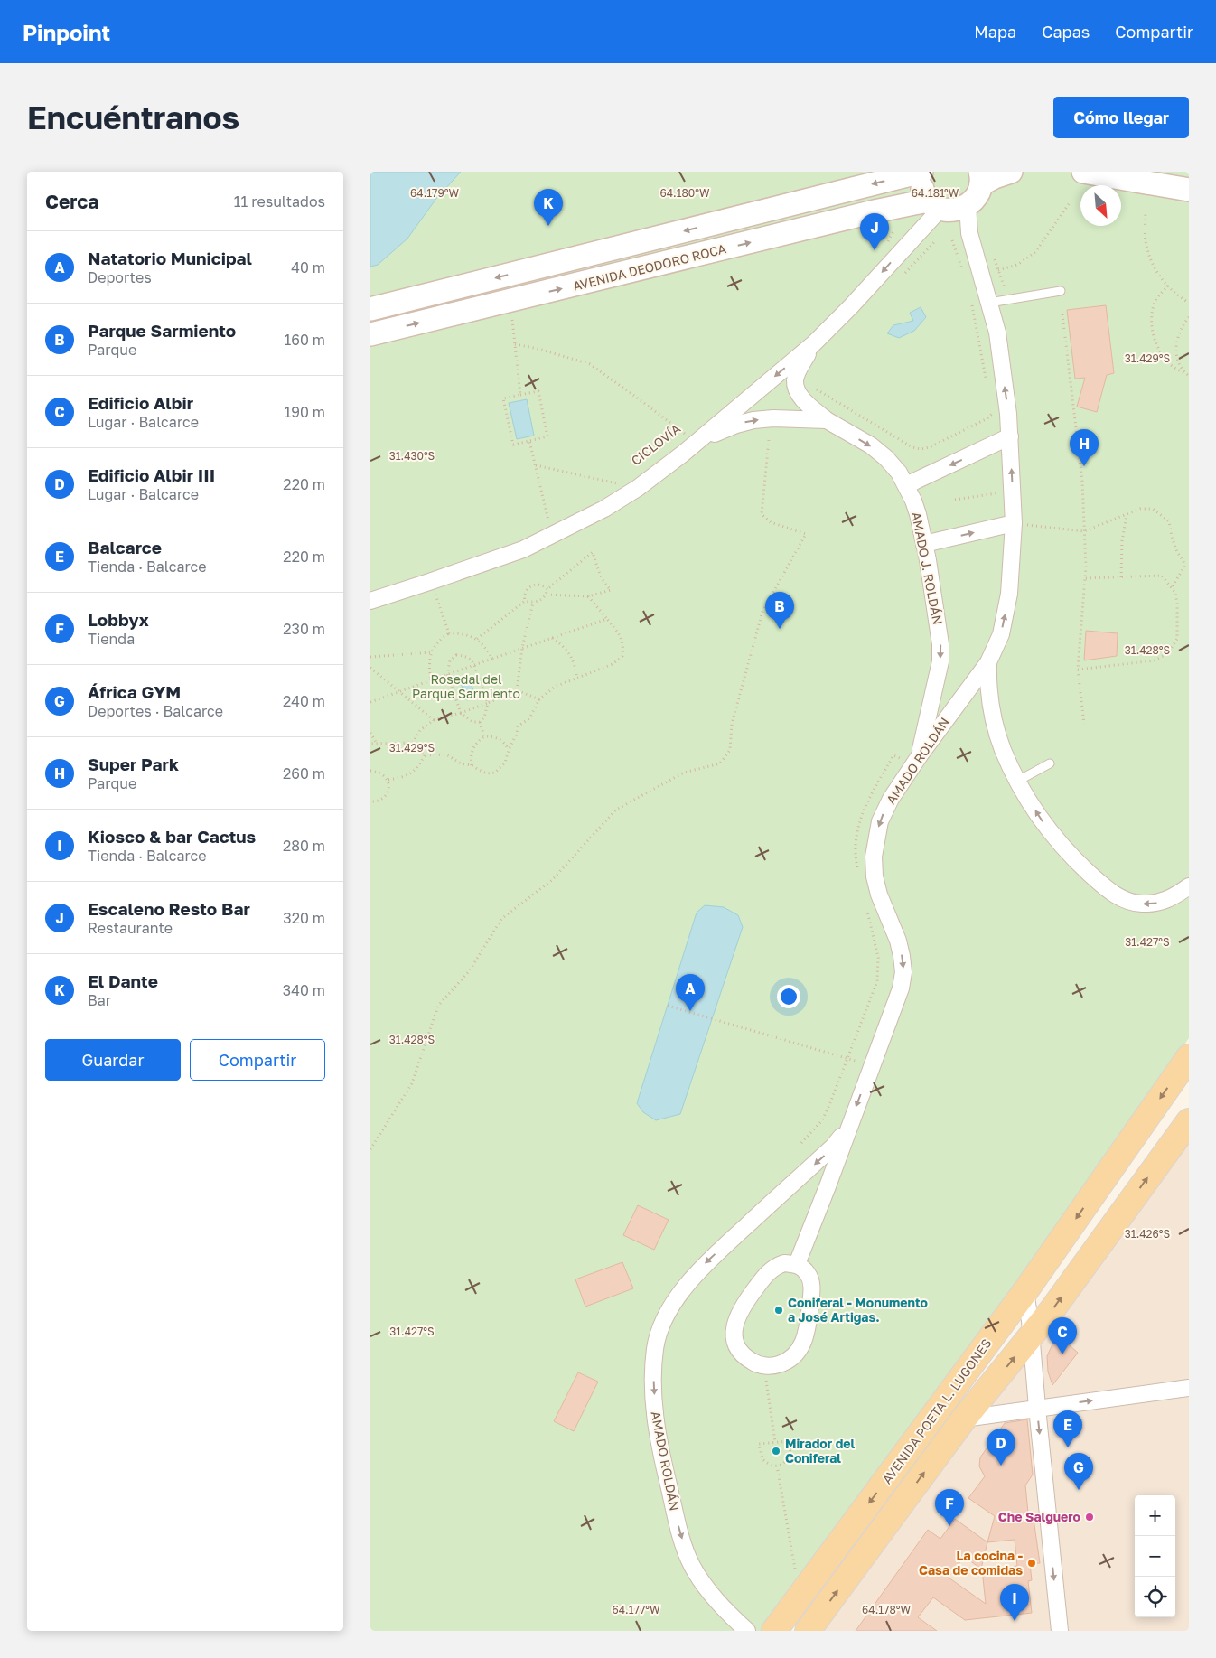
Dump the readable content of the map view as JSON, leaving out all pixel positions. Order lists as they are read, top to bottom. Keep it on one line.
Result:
{"streets":{"main road":["AVENIDA DEODORO ROCA","AVENIDA POETA L. LUGONES"],"street":["AMADO J. ROLDÁN","AMADO ROLDÁN"],"path":["CICLOVÍA"]},"crossings":[["CICLOVÍA","AMADO J. ROLDÁN"],["AMADO J. ROLDÁN","AMADO ROLDÁN"]],"one_way":["AMADO ROLDÁN"],"parks":["Rosedal del Parque Sarmiento"],"places":["Coniferal - Monumento a José Artigas.","Mirador del Coniferal","Che Salguero","La cocina - Casa de comidas"],"north":"bottom right","page":{"header":"Pinpoint","nav":["Mapa","Capas","Compartir"],"buttons":["Cómo llegar",["Guardar","Compartir"]],"title":"Encuéntranos","heading":["Cerca","11 resultados"],"pins":["K","J","H","B","A","C","E","D","G","F","I"],"list":[{"mark":"A","name":"Natatorio Municipal","note":"Deportes","value":"40 m"},{"mark":"B","name":"Parque Sarmiento","note":"Parque","value":"160 m"},{"mark":"C","name":"Edificio Albir","note":"Lugar · Balcarce","value":"190 m"},{"mark":"D","name":"Edificio Albir III","note":"Lugar · Balcarce","value":"220 m"},{"mark":"E","name":"Balcarce","note":"Tienda · Balcarce","value":"220 m"},{"mark":"F","name":"Lobbyx","note":"Tienda","value":"230 m"},{"mark":"G","name":"África GYM","note":"Deportes · Balcarce","value":"240 m"},{"mark":"H","name":"Super Park","note":"Parque","value":"260 m"},{"mark":"I","name":"Kiosco & bar Cactus","note":"Tienda · Balcarce","value":"280 m"},{"mark":"J","name":"Escaleno Resto Bar","note":"Restaurante","value":"320 m"},{"mark":"K","name":"El Dante","note":"Bar","value":"340 m"}],"map_buttons":["+","−"]},"coordinates":["64.180°W","64.181°W","64.179°W","31.429°S","31.430°S","31.428°S","31.427°S","31.426°S","64.177°W","64.178°W"]}
